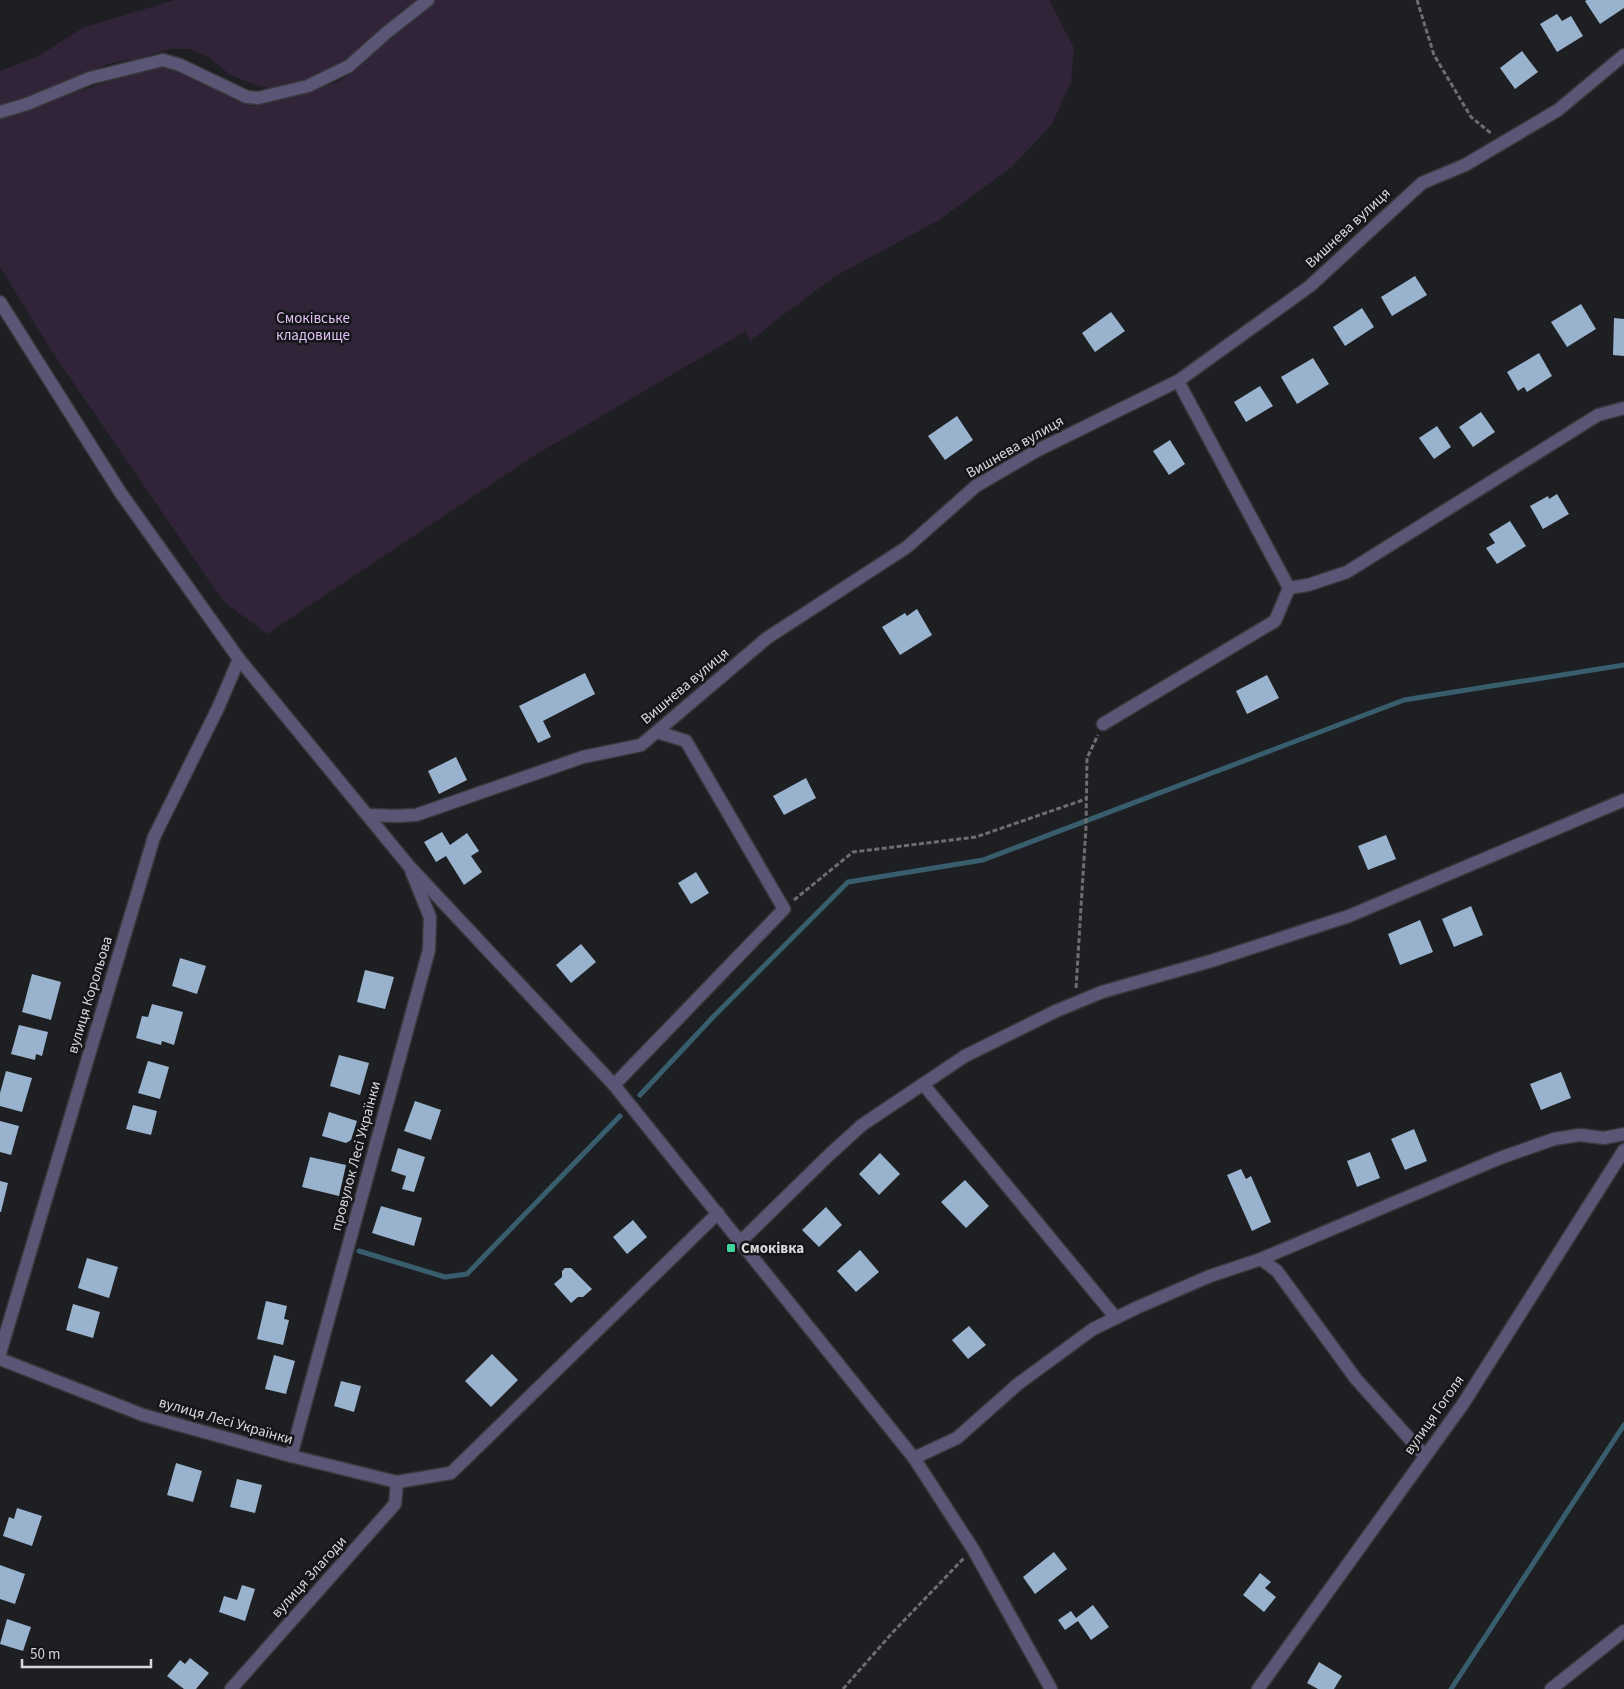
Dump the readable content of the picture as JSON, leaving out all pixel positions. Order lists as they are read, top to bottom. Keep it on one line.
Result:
{"streets":{"street":["Вишнева вулиця","вулиця Корольова","провулок Лесі Українки","вулиця Гоголя","вулиця Лесі Українки","вулиця Злагоди"]},"crossings":[["провулок Лесі Українки","вулиця Лесі Українки"],["вулиця Лесі Українки","вулиця Злагоди"]],"parks":["Смоківське кладовище"],"places":{"transit":["Смоківка"]},"scale_bar":"50 m"}
